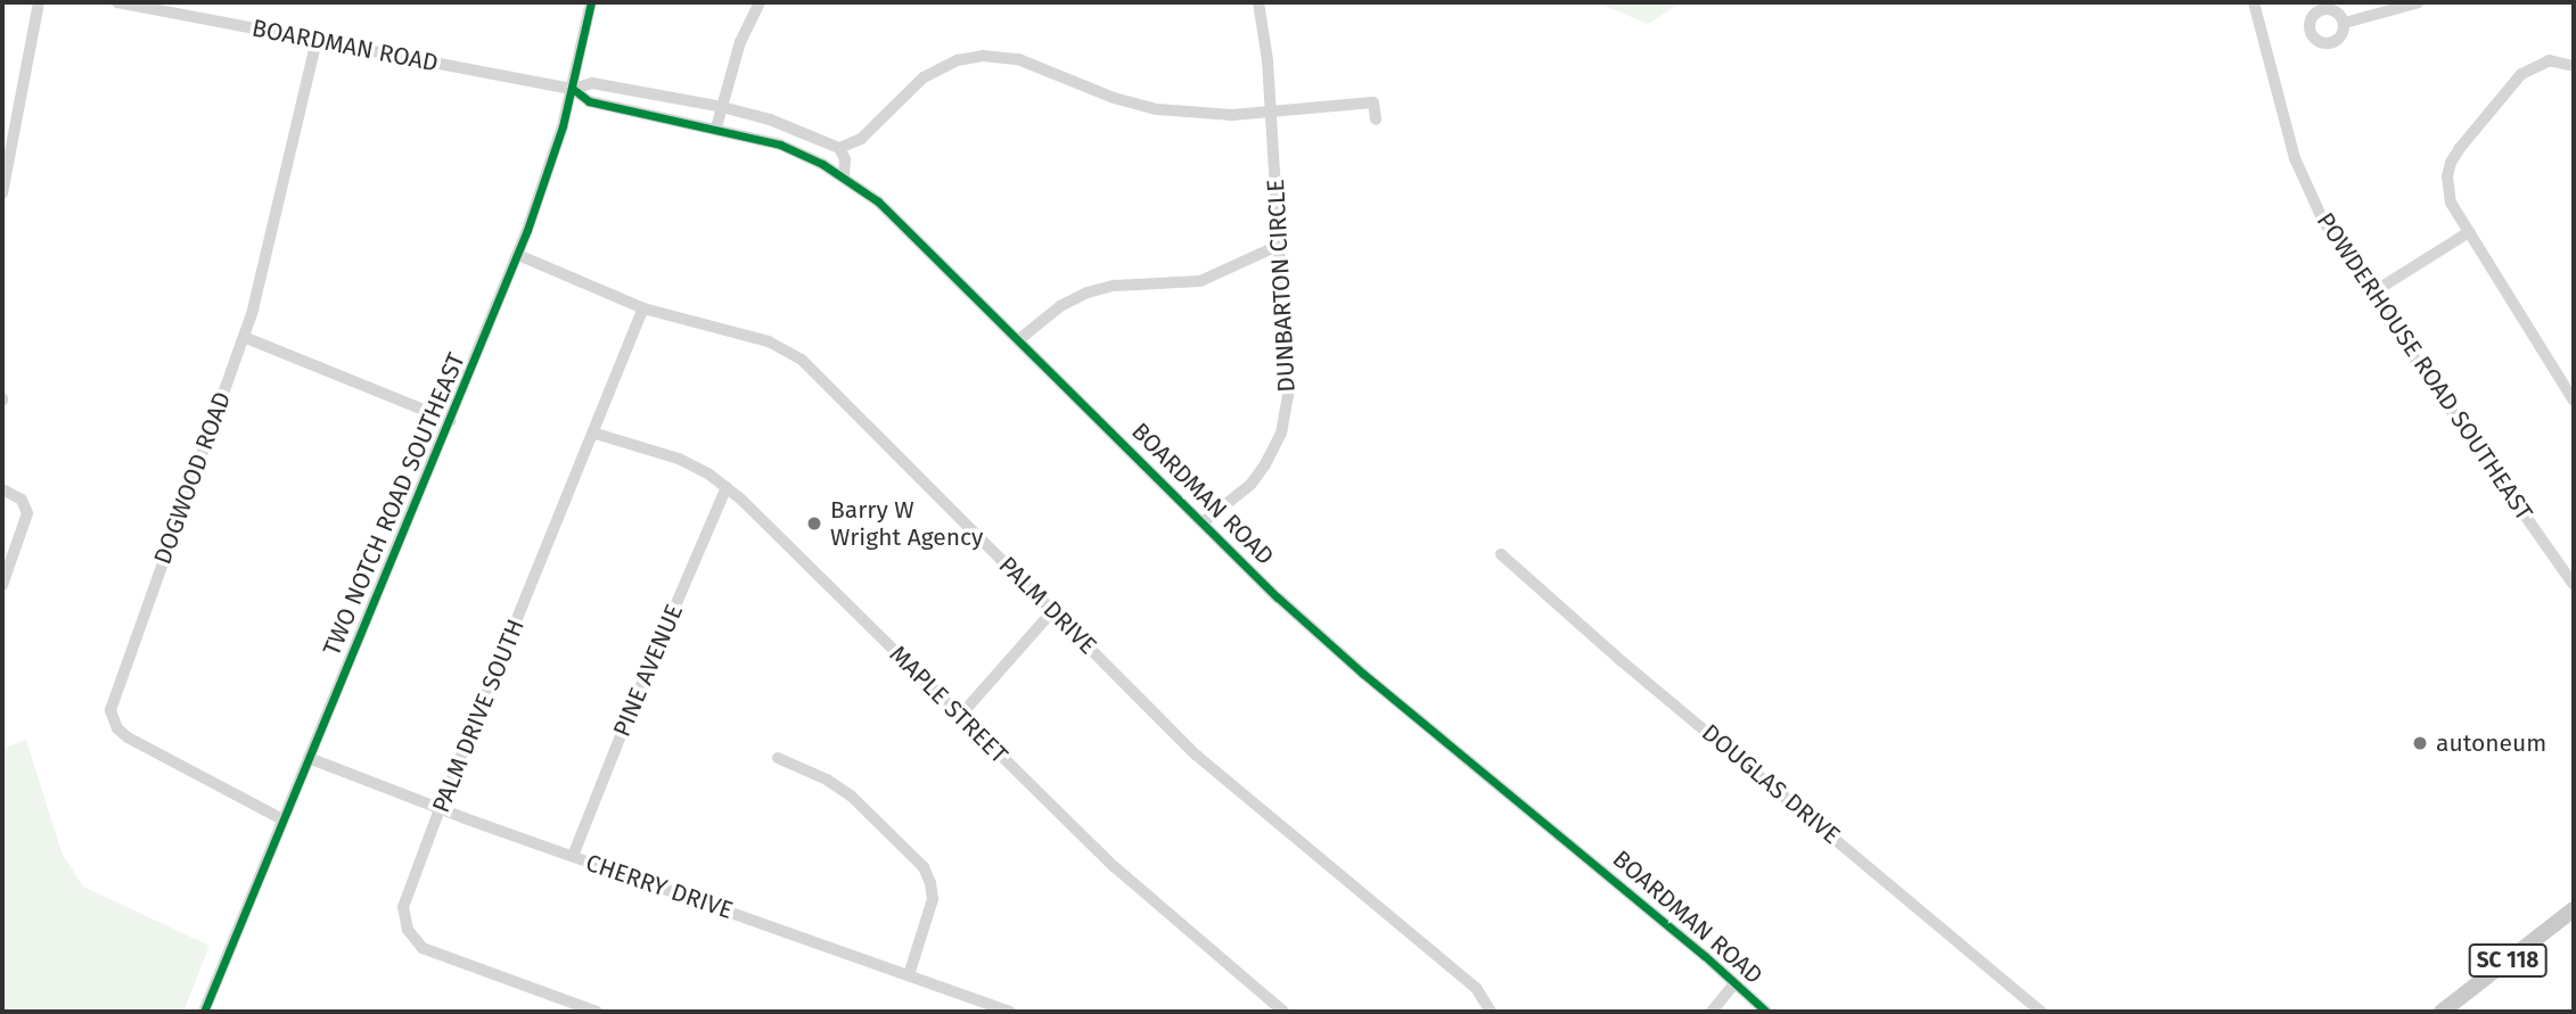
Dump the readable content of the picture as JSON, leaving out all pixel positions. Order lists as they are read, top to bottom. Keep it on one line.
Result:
{"streets":{"main road":["SC 118"],"street":["BOARDMAN ROAD","DUNBARTON CIRCLE","POWDERHOUSE ROAD SOUTHEAST","DOGWOOD ROAD","TWO NOTCH ROAD SOUTHEAST","PALM DRIVE","PINE AVENUE","MAPLE STREET","PALM DRIVE SOUTH","DOUGLAS DRIVE","CHERRY DRIVE"]},"crossings":[["BOARDMAN ROAD","DUNBARTON CIRCLE"],["BOARDMAN ROAD","DOGWOOD ROAD"],["BOARDMAN ROAD","TWO NOTCH ROAD SOUTHEAST"],["DOGWOOD ROAD","TWO NOTCH ROAD SOUTHEAST"],["TWO NOTCH ROAD SOUTHEAST","PALM DRIVE"],["TWO NOTCH ROAD SOUTHEAST","CHERRY DRIVE"],["PALM DRIVE","PALM DRIVE SOUTH"],["PINE AVENUE","MAPLE STREET"],["PINE AVENUE","CHERRY DRIVE"],["MAPLE STREET","PALM DRIVE SOUTH"],["PALM DRIVE SOUTH","CHERRY DRIVE"]],"places":["Barry W Wright Agency","autoneum"]}
